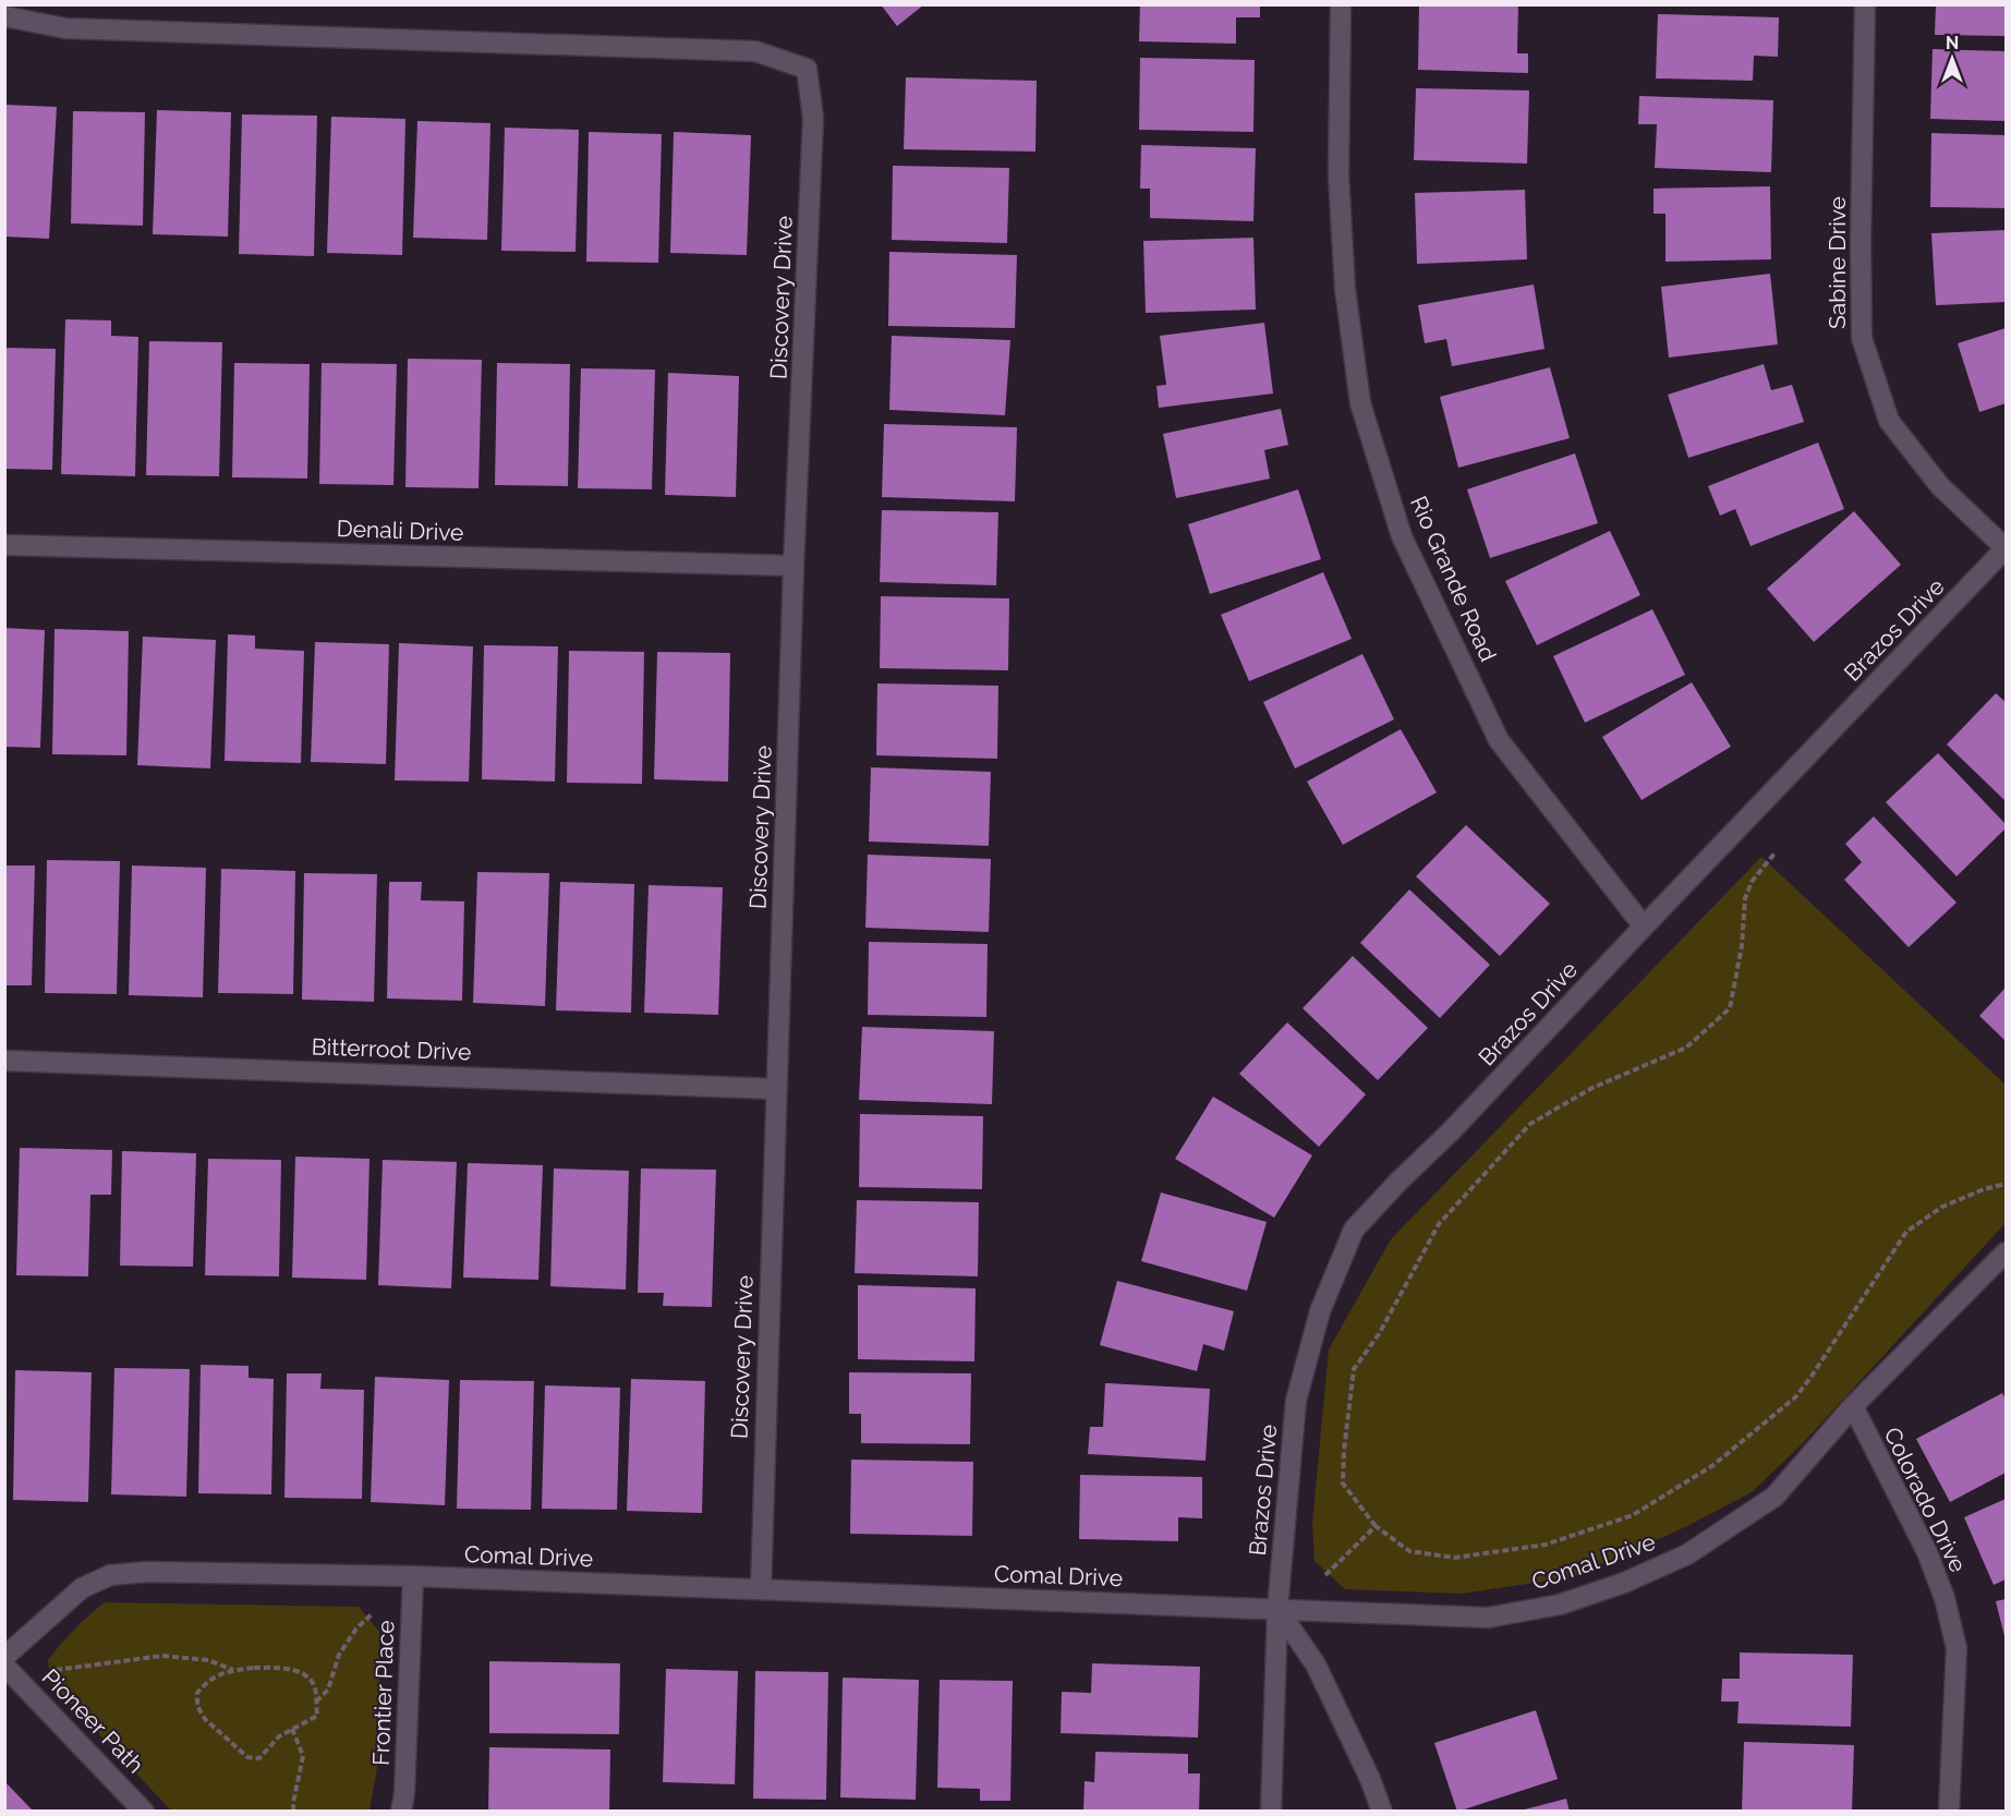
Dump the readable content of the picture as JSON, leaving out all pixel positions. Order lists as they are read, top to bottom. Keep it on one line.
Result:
{"streets":{"street":["Sabine Drive","Discovery Drive","Denali Drive","Rio Grande Road","Brazos Drive","Bitterroot Drive","Colorado Drive","Comal Drive","Frontier Place","Pioneer Path"]},"crossings":[["Sabine Drive","Brazos Drive"],["Discovery Drive","Denali Drive"],["Discovery Drive","Bitterroot Drive"],["Discovery Drive","Comal Drive"],["Rio Grande Road","Brazos Drive"],["Brazos Drive","Comal Drive"],["Colorado Drive","Comal Drive"],["Comal Drive","Frontier Place"]],"north":"top"}
